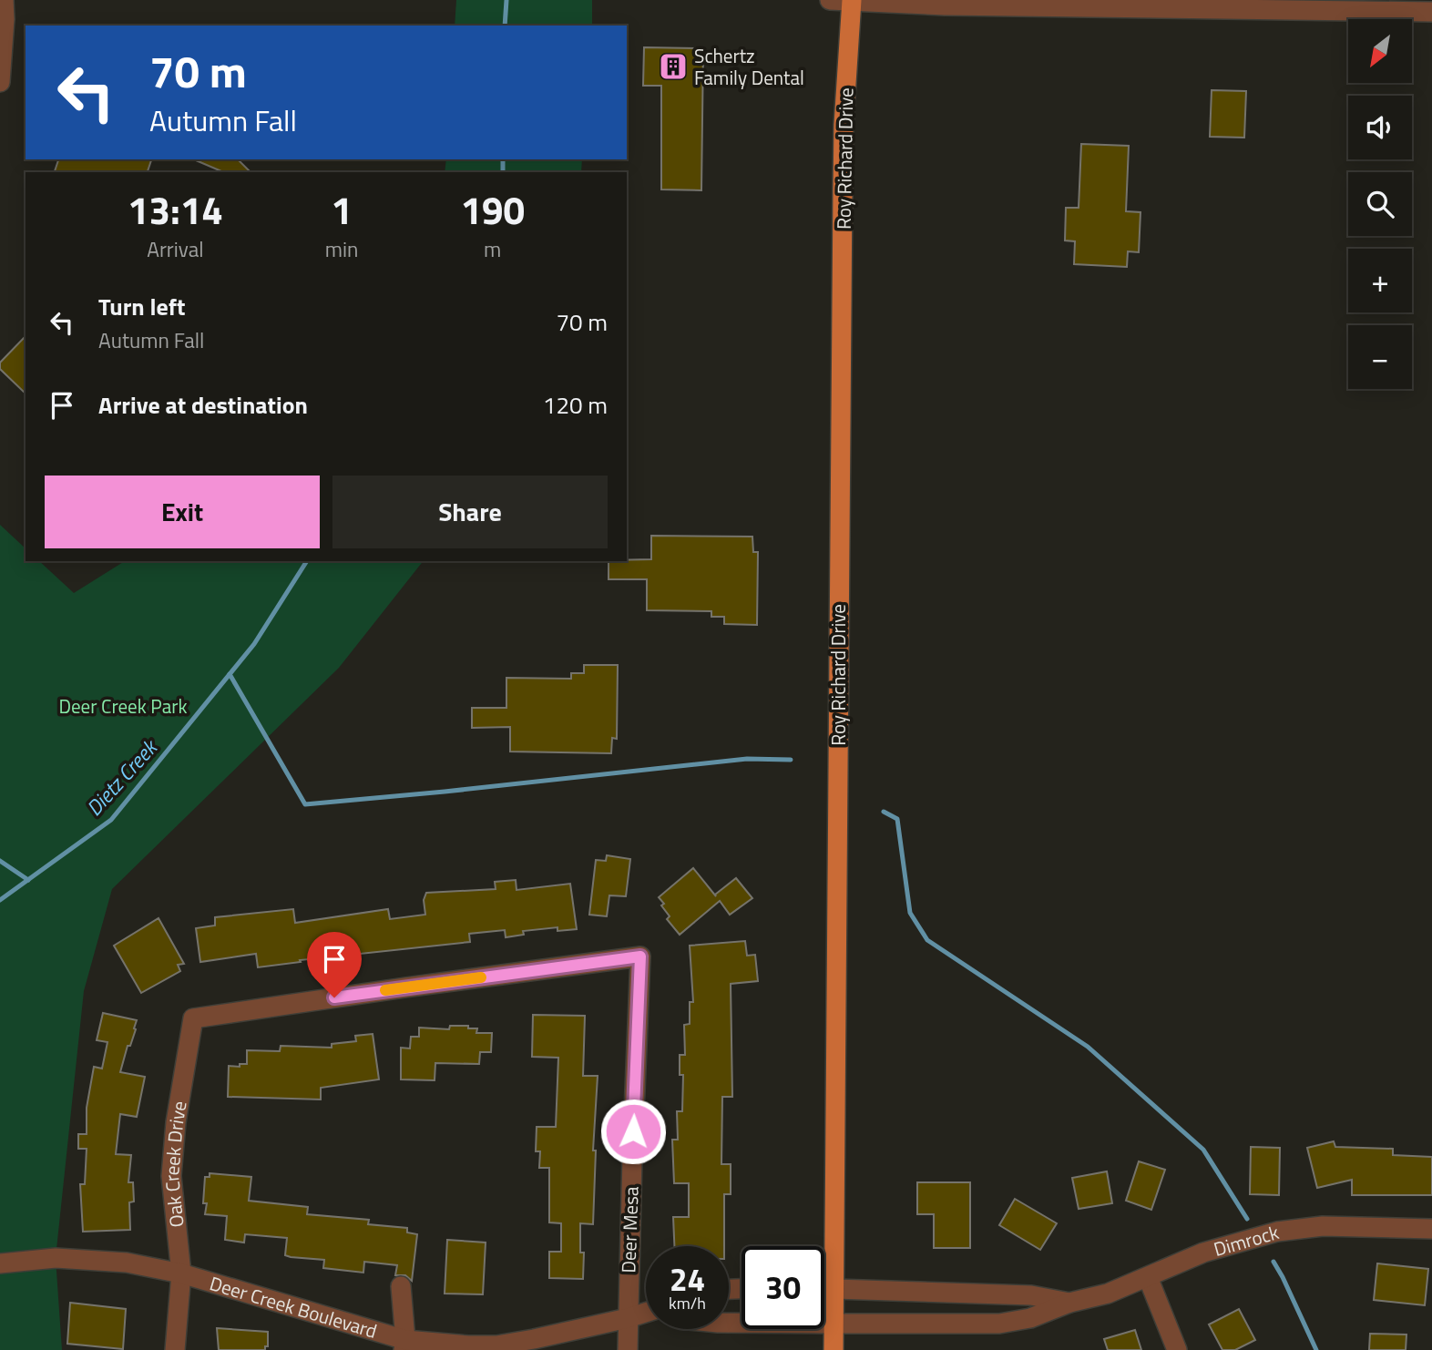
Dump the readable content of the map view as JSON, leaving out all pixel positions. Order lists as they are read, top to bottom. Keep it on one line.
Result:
{"streets":{"main road":["Roy Richard Drive"],"street":["Oak Creek Drive","Deer Mesa","Dimrock","Deer Creek Boulevard"]},"crossings":[["Roy Richard Drive","Dimrock"],["Roy Richard Drive","Deer Creek Boulevard"],["Oak Creek Drive","Deer Mesa"],["Oak Creek Drive","Deer Creek Boulevard"],["Deer Mesa","Deer Creek Boulevard"],["Dimrock","Deer Creek Boulevard"]],"water":["Dietz Creek"],"parks":["Deer Creek Park"],"places":{"building":["Schertz Family Dental"]},"north":"bottom left","page":{"map_buttons":["+","−"],"turn":["70 m","Autumn Fall"],"eta":["13:14","Arrival","1","min","190","m"],"list":[{"name":"Turn left","note":"Autumn Fall","value":"70 m"},{"name":"Arrive at destination","value":"120 m"}],"buttons":["Exit","Share"],"speed":"24 km/h","limit":"30"}}
